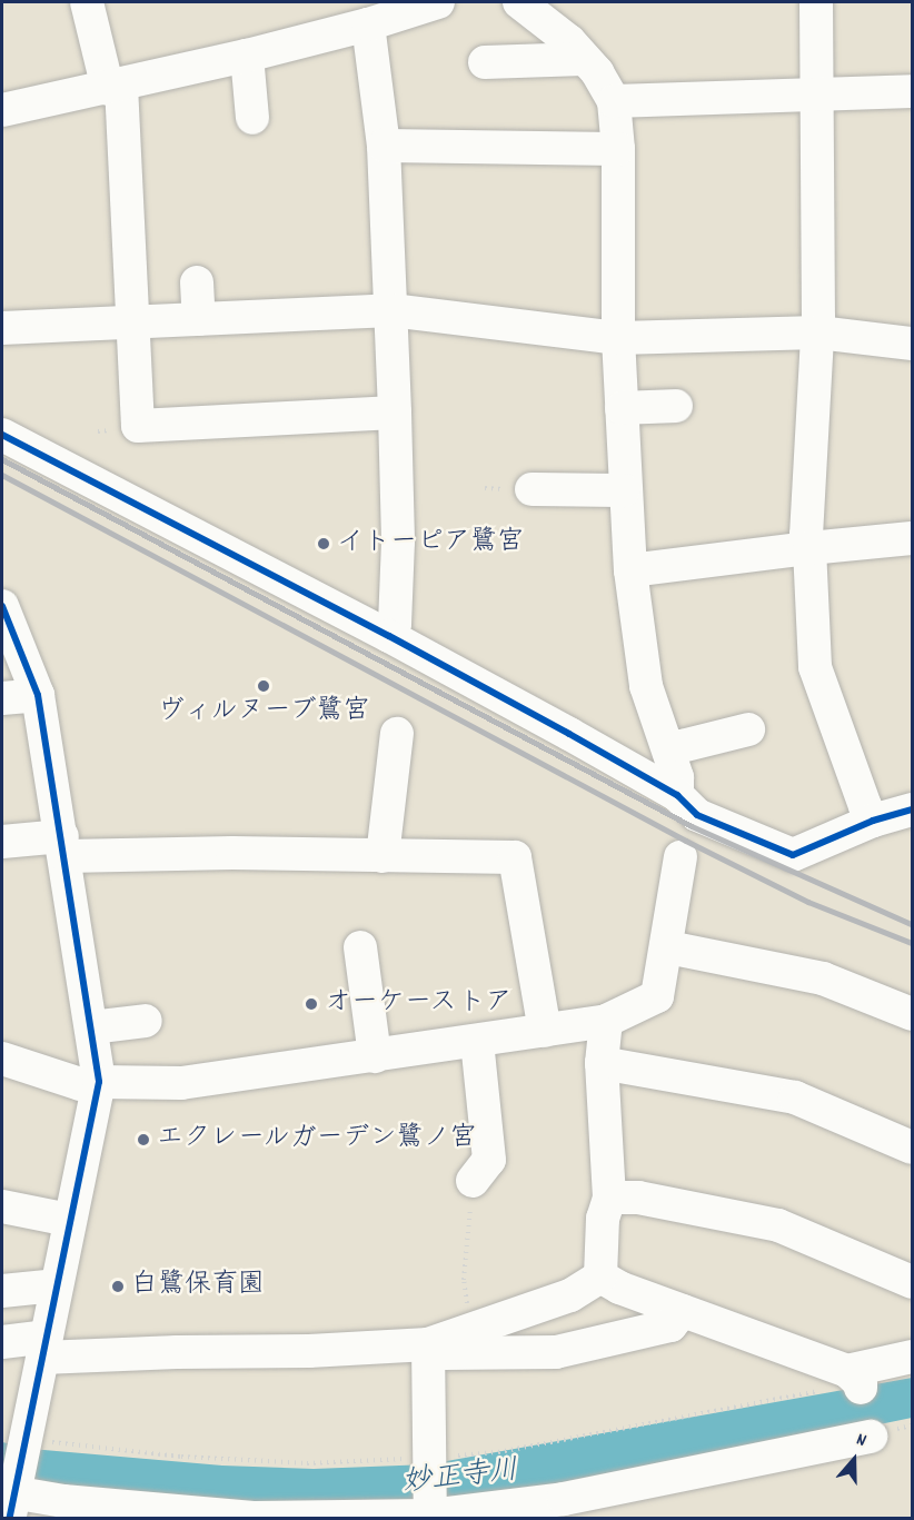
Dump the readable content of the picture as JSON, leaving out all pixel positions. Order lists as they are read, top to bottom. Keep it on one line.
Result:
{"water":["妙正寺川"],"places":["イトーピア鷺宮","ヴィルヌーブ鷺宮","オーケーストア","エクレールガーデン鷺ノ宮","白鷺保育園"],"north":"top"}
